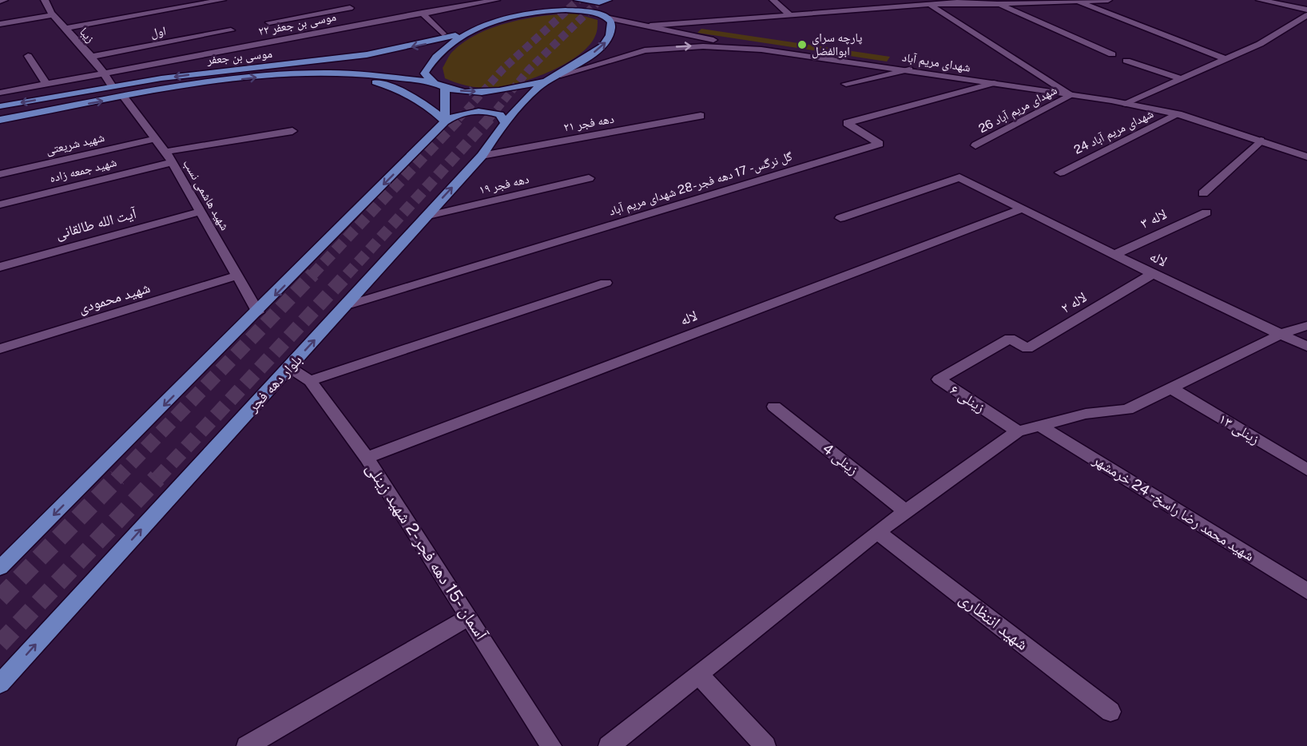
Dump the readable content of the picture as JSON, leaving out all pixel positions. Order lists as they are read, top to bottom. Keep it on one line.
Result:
{"streets":{"main road":["موسی بن جعفر","بلوار دهه فجر"],"street":["موسی بن جعفر ۲۲","اول","زیبا","شهدای مریم آباد","26 شهدای مریم آباد","دهه فجر ۲۱","24 شهدای مریم آباد","شهید شریعتی","شهید جمعه زاده","گل نرگس - 17 دهه فجر-28 شهدای مریم آباد","دهه فجر ۱۹","شهید هاشمی نسب","لاله ۳","آیت الله طالقانی","لاله","شهید محمودی","لاله ۲","زینلی ۶","زینلی ۱۳","زینلی 4","شهید محمد رضا راسخ - 24 خرمشهر","آسمان -15 دهه فجر-2 شهید زینلی","شهید انتظاری"]},"crossings":[["موسی بن جعفر ۲۲","زیبا"],["اول","زیبا"],["زیبا","موسی بن جعفر"],["موسی بن جعفر","شهید هاشمی نسب"],["شهدای مریم آباد","26 شهدای مریم آباد"],["شهدای مریم آباد","24 شهدای مریم آباد"],["شهدای مریم آباد","گل نرگس - 17 دهه فجر-28 شهدای مریم آباد"],["شهدای مریم آباد","بلوار دهه فجر"],["دهه فجر ۲۱","بلوار دهه فجر"],["شهید شریعتی","شهید هاشمی نسب"],["شهید جمعه زاده","شهید هاشمی نسب"],["گل نرگس - 17 دهه فجر-28 شهدای مریم آباد","بلوار دهه فجر"],["دهه فجر ۱۹","بلوار دهه فجر"],["شهید هاشمی نسب","آیت الله طالقانی"],["شهید هاشمی نسب","شهید محمودی"],["لاله ۳","لاله"],["لاله","لاله ۲"],["لاله","آسمان -15 دهه فجر-2 شهید زینلی"],["لاله ۲","زینلی ۶"],["بلوار دهه فجر","آسمان -15 دهه فجر-2 شهید زینلی"]],"places":["پارچه سرای ابوالفضل"]}
